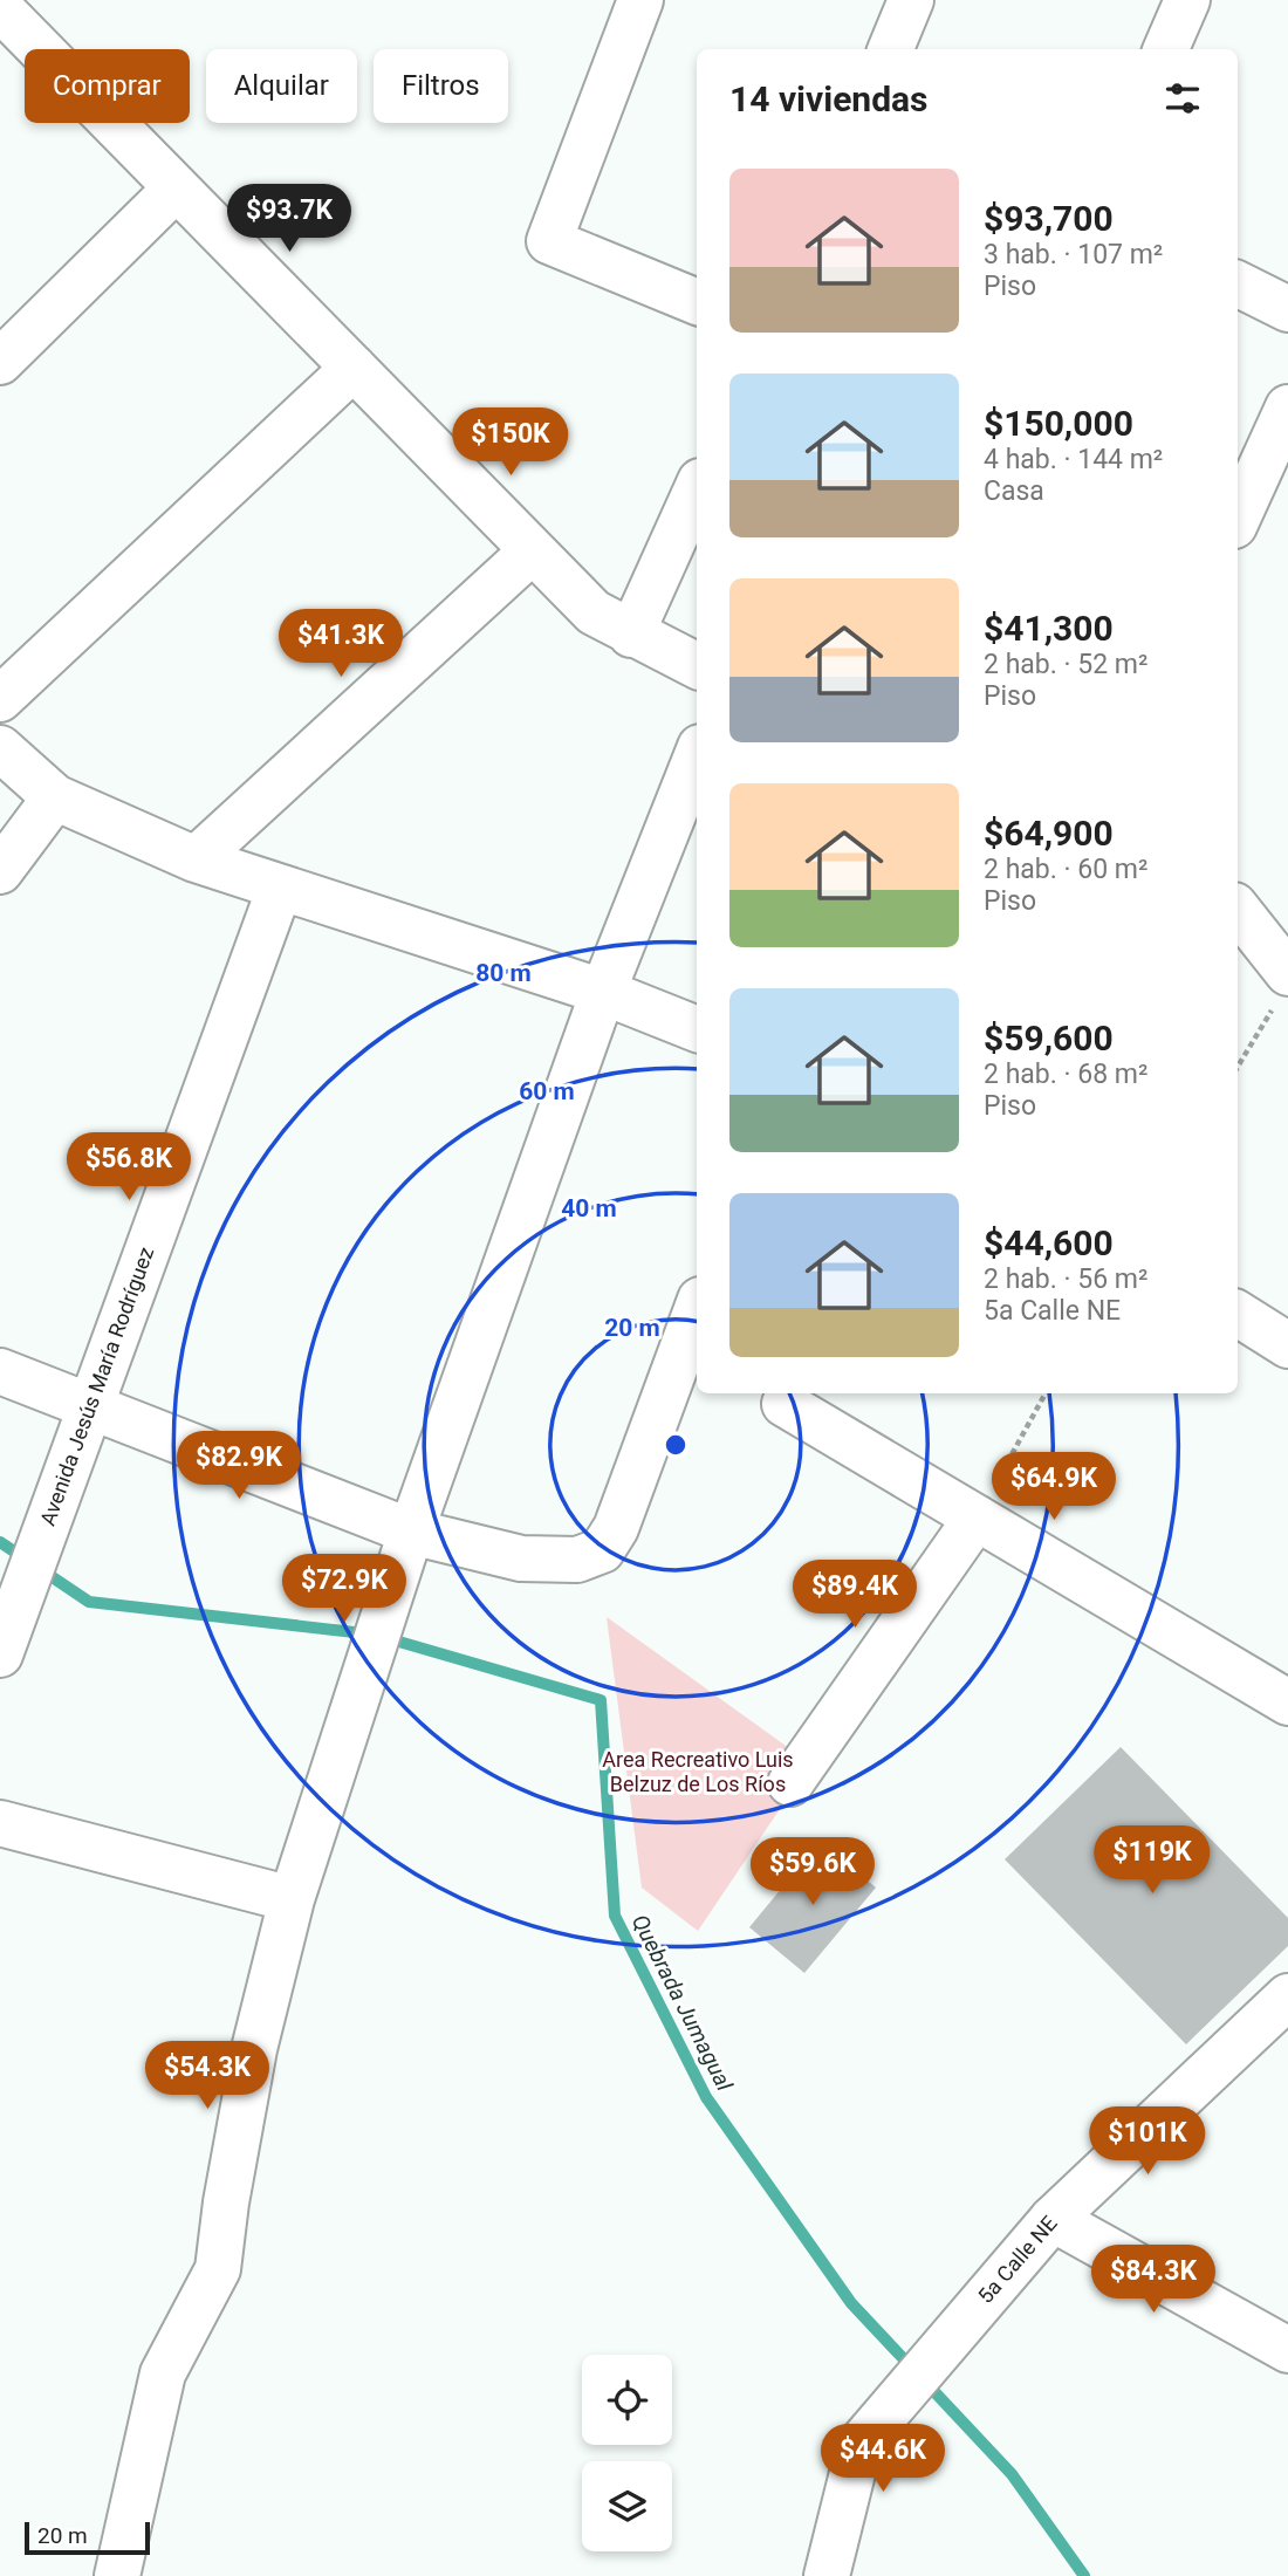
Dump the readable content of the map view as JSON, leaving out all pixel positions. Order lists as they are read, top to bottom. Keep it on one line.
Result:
{"streets":{"street":["Avenida Jesús María Rodríguez","5a Calle NE"]},"water":["Quebrada Jumagual"],"parks":["Area Recreativo Luis Belzuz de Los Ríos"],"scale_bar":"20 m","page":{"chip":["Comprar","Alquilar","Filtros"],"heading":"14 viviendas","list":[{"name":"$93,700","note":"3 hab. · 107 m² · Piso"},{"name":"$150,000","note":"4 hab. · 144 m² · Casa"},{"name":"$41,300","note":"2 hab. · 52 m² · Piso"},{"name":"$64,900","note":"2 hab. · 60 m² · Piso"},{"name":"$59,600","note":"2 hab. · 68 m² · Piso"},{"name":"$44,600","note":"2 hab. · 56 m² · 5a Calle NE"}],"price":["$93.7K","$150K","$41.3K","$56.8K","$82.9K","$64.9K","$72.9K","$89.4K","$119K","$59.6K","$54.3K","$101K","$84.3K","$44.6K"],"scale":"20 m"},"rings":["80 m","60 m","40 m","20 m"]}
